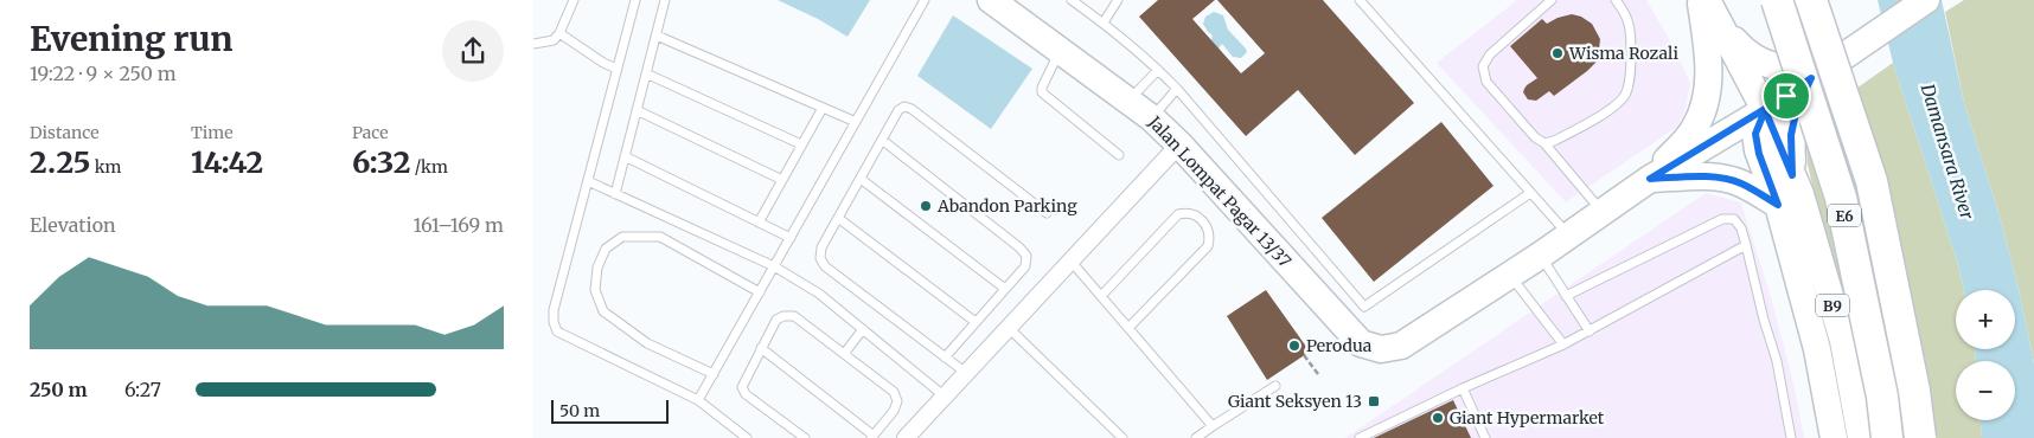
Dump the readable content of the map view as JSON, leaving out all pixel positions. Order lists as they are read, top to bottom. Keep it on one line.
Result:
{"streets":{"highway":["E6"],"main road":["Jalan Lompat Pagar 13/37","B9"]},"water":["Damansara River"],"places":{"other":["Wisma Rozali","Abandon Parking","Perodua","Giant Hypermarket"],"transit":["Giant Seksyen 13"]},"scale_bar":"50 m","page":{"heading":["Evening run","19:22 · 9 × 250 m"],"stats":[["Distance","2.25 km"],["Time","14:42"],["Pace","6:32 /km"]],"chart":["Elevation","161–169 m"],"map_buttons":["+","−"],"list":[{"name":"250 m","note":"6:27"}],"scale":"50 m"}}
